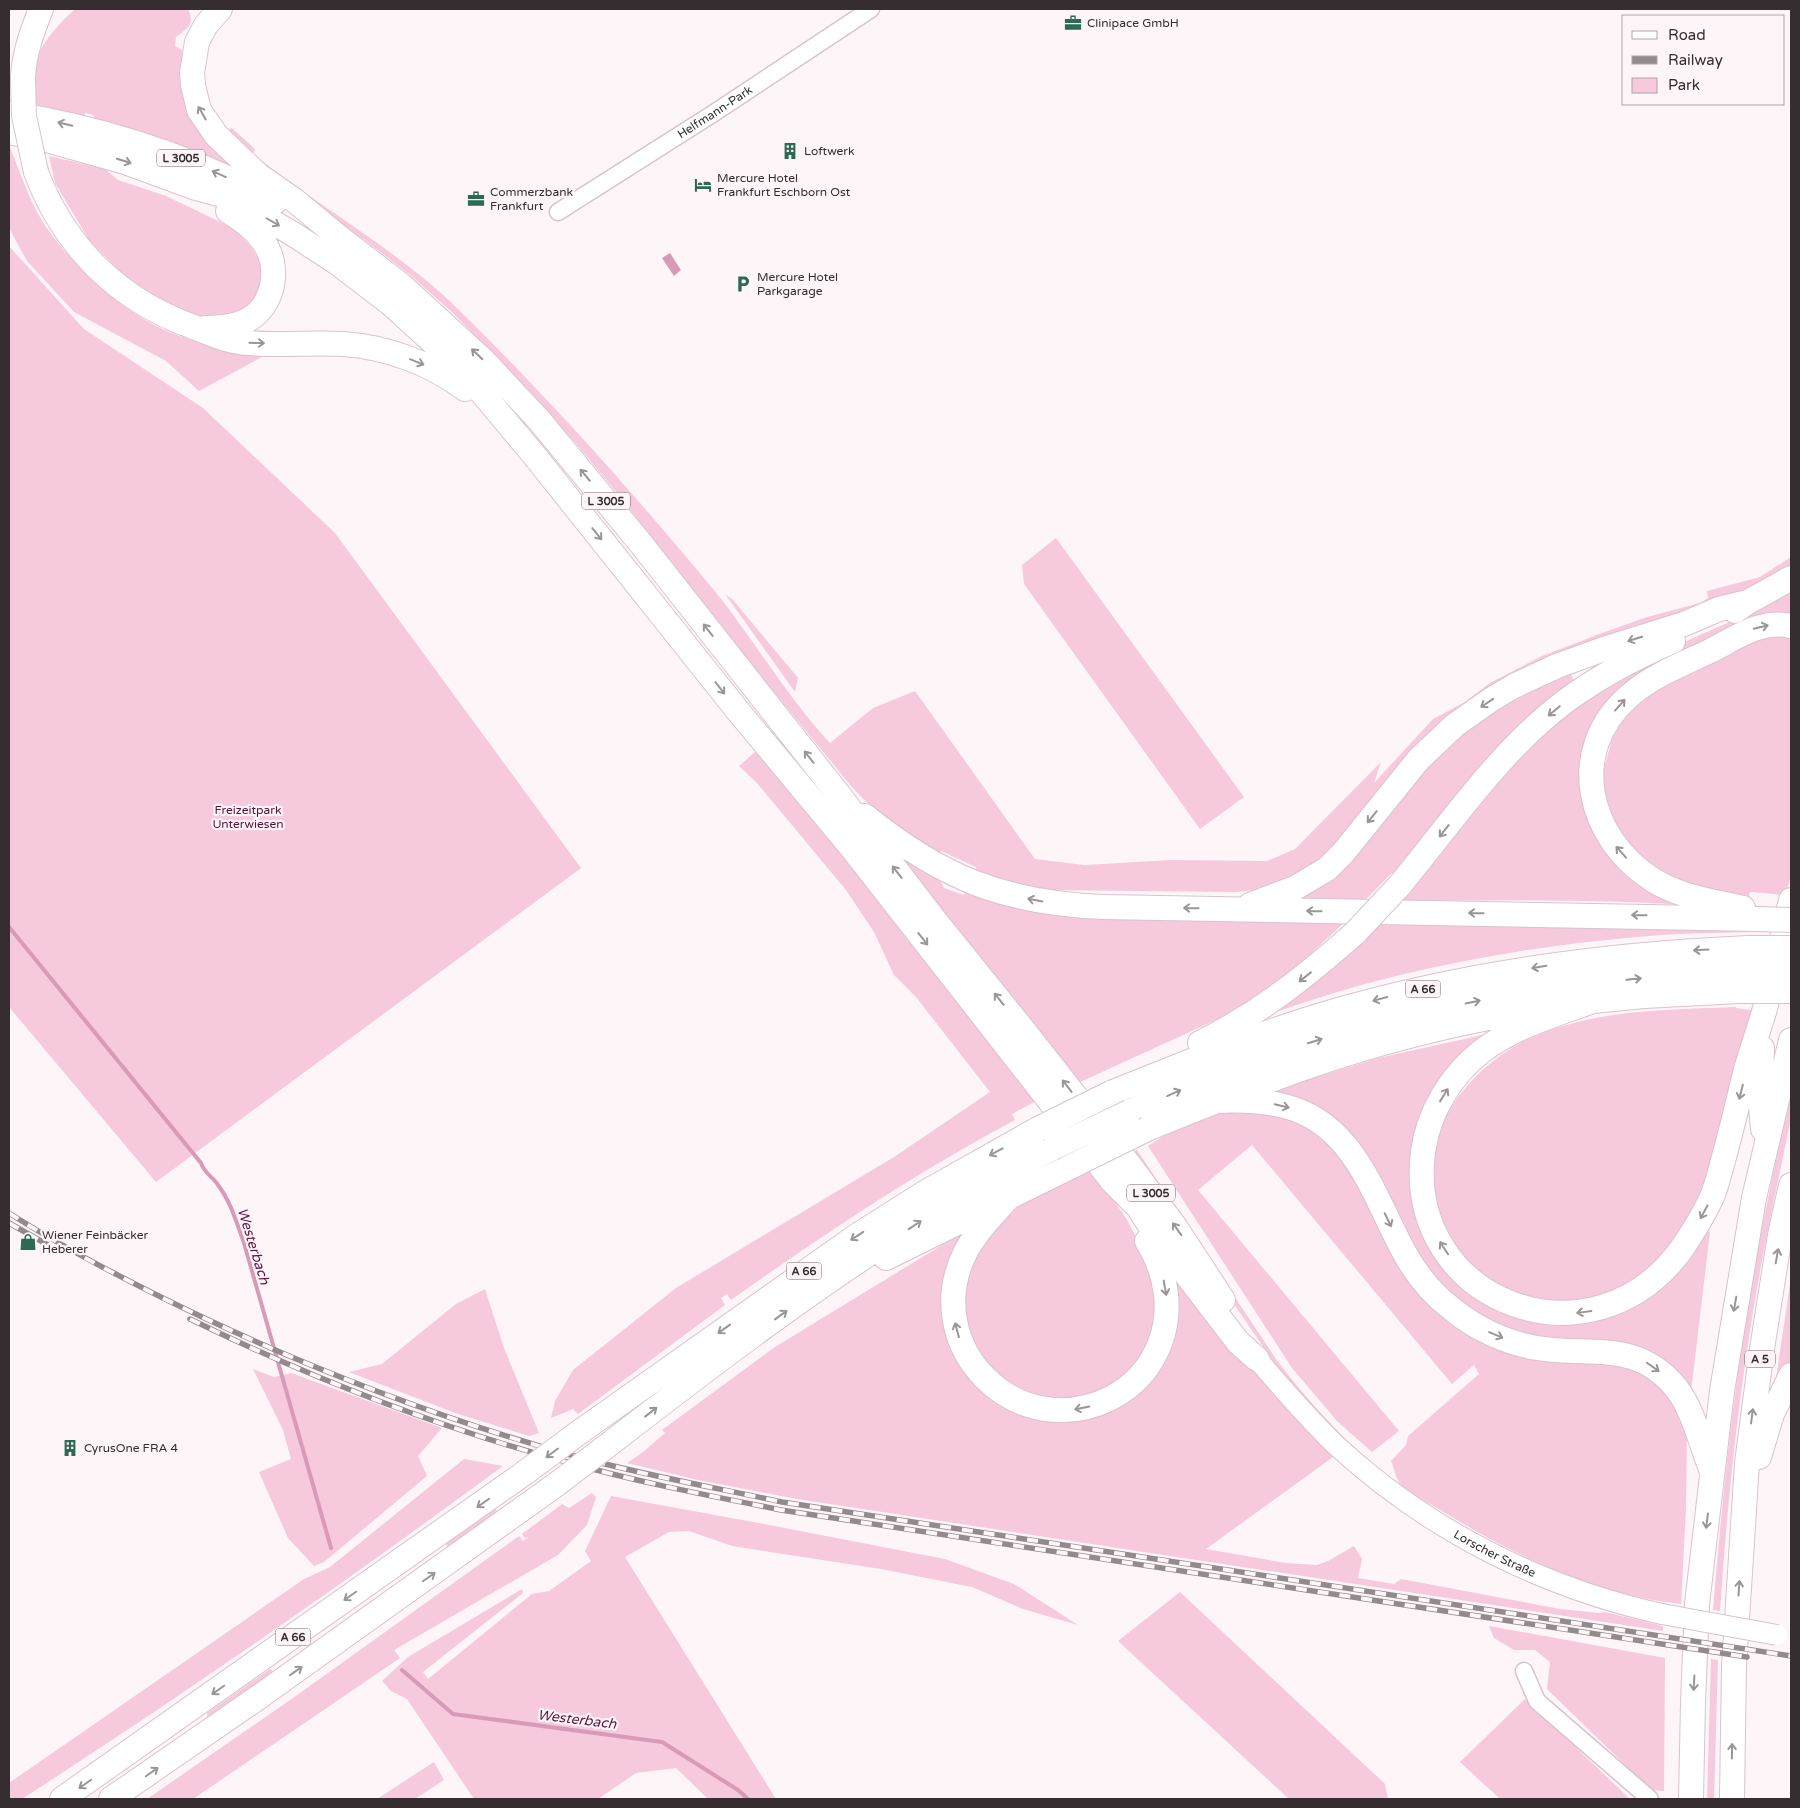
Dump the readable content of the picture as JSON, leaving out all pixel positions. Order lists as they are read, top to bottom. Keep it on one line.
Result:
{"streets":{"highway":["L 3005","A 66","A 5"],"main road":["Lorscher Straße"],"street":["Helfmann-Park"]},"crossings":[["L 3005","Lorscher Straße"]],"water":["Westerbach"],"parks":["Freizeitpark Unterwiesen"],"places":{"office":["Clinipace GmbH","Commerzbank Frankfurt"],"building":["Loftwerk","CyrusOne FRA 4"],"hotel":["Mercure Hotel Frankfurt Eschborn Ost"],"parking":["Mercure Hotel Parkgarage"],"shop":["Wiener Feinbäcker Heberer"]},"legend":["Road","Railway","Park"]}
